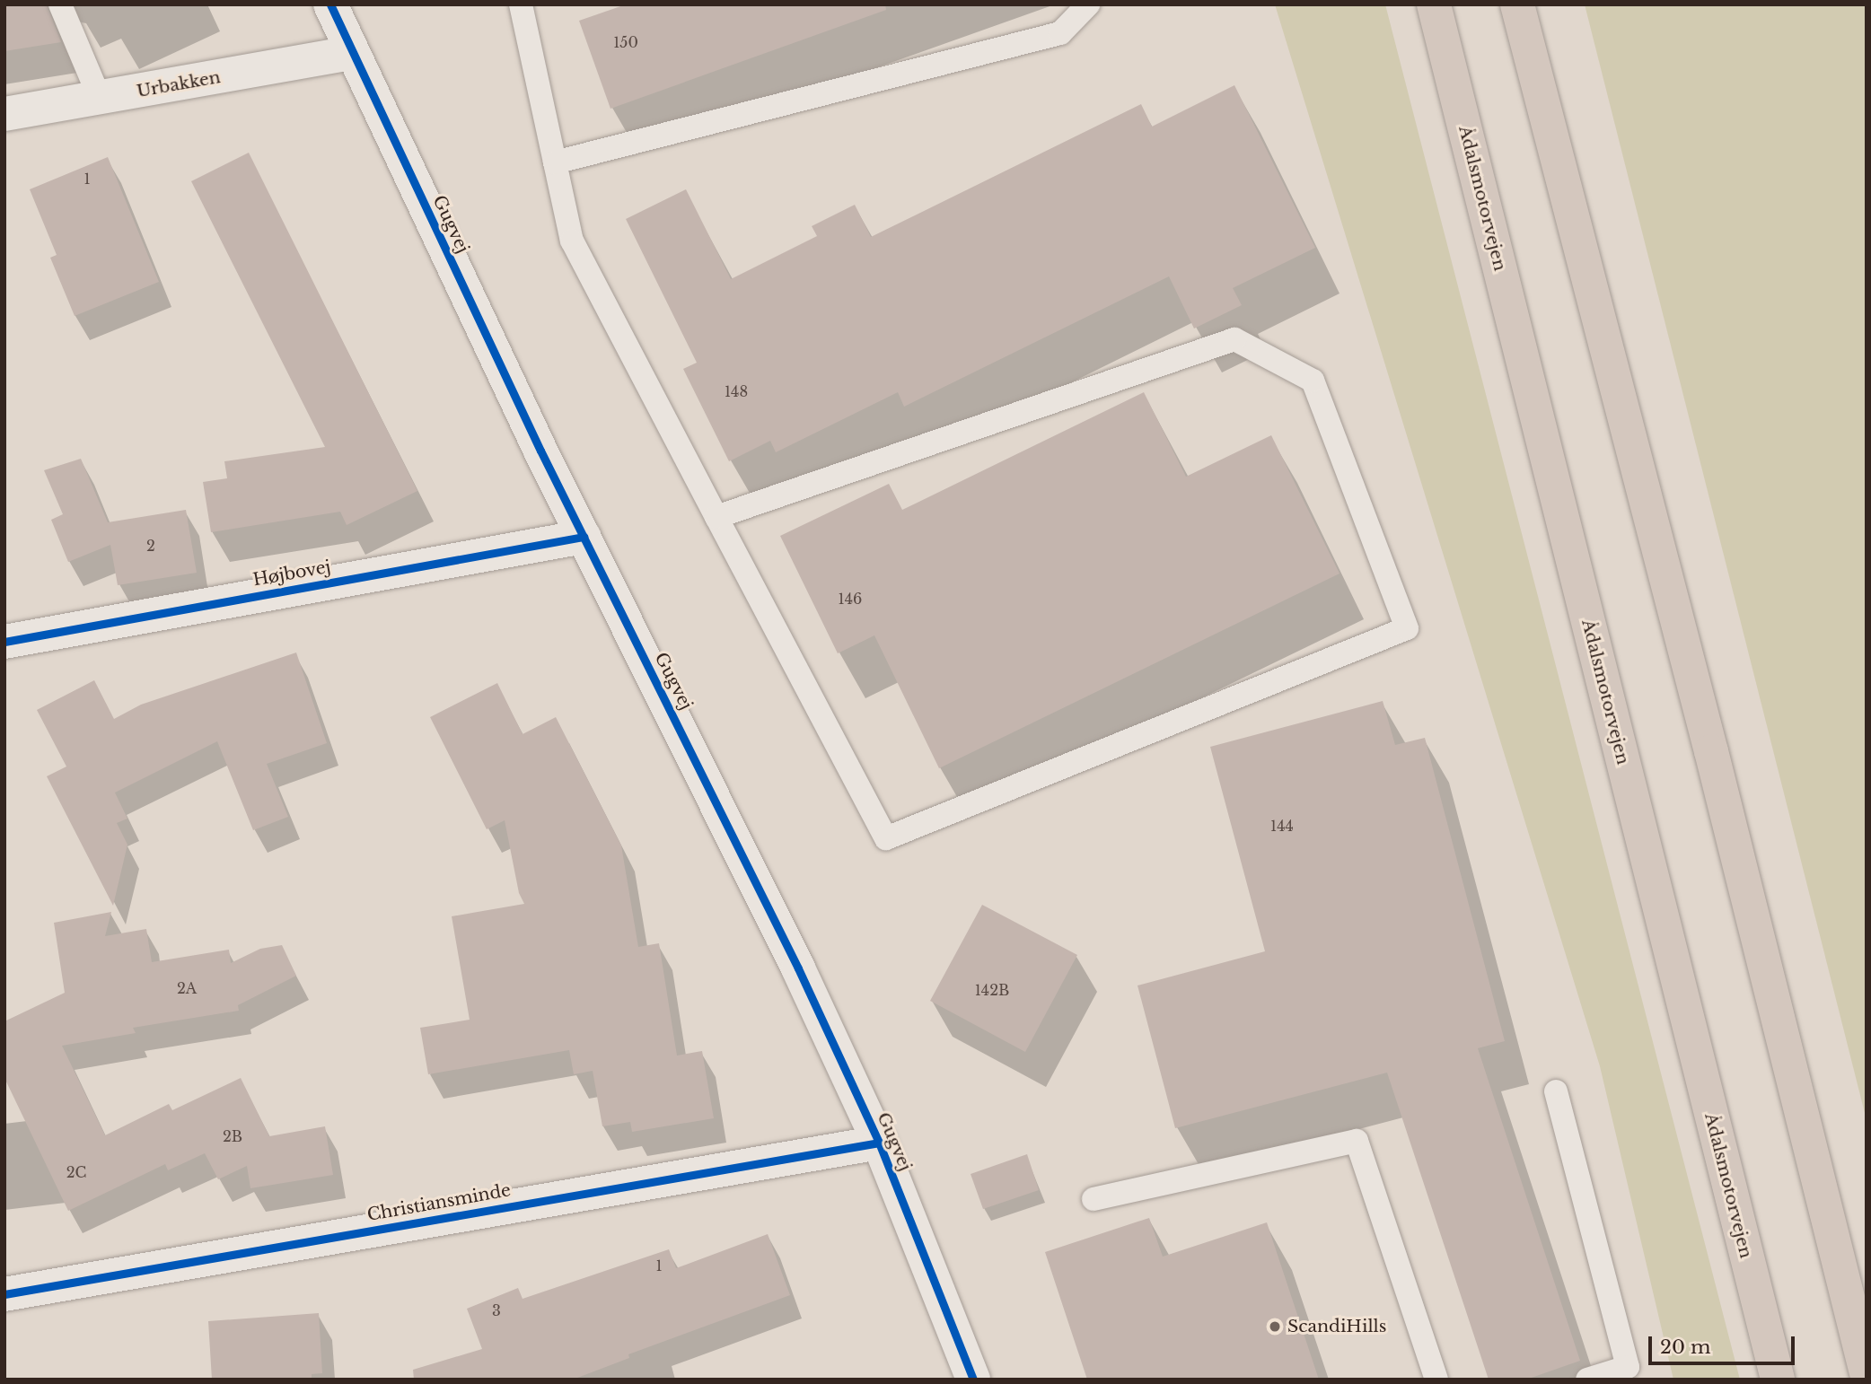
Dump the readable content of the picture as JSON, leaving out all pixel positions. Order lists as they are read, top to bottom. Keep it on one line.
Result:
{"streets":{"highway":["Ådalsmotorvejen"],"street":["Urbakken","Gugvej","Højbovej","Christiansminde"]},"crossings":[["Urbakken","Gugvej"],["Gugvej","Højbovej"],["Gugvej","Christiansminde"]],"places":["ScandiHills"],"house_numbers":["150","1","148","2","146","144","2A","142B","2B","2C","1","3"],"scale_bar":"20 m"}
